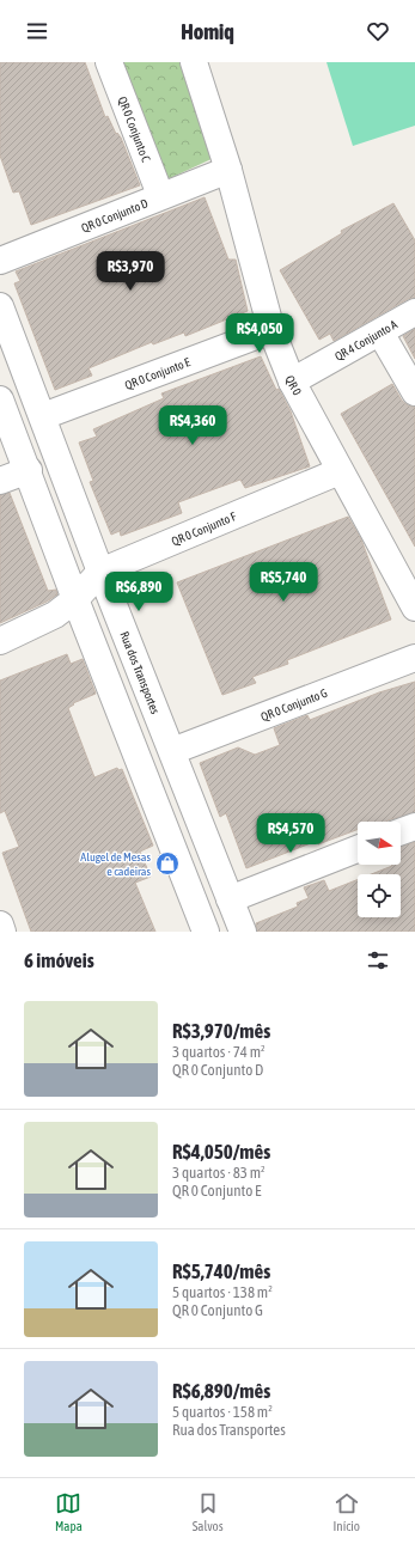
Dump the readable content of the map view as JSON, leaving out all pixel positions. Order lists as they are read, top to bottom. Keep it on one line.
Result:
{"streets":{"street":["QR 0 Conjunto C","QR 0 Conjunto D","QR 4 Conjunto A","QR 0 Conjunto E","QR 0","QR 0 Conjunto F","Rua dos Transportes","QR 0 Conjunto G"]},"crossings":[["QR 0 Conjunto C","QR 0 Conjunto D"],["QR 0 Conjunto D","QR 0"],["QR 4 Conjunto A","QR 0"],["QR 0 Conjunto E","QR 0"],["QR 0 Conjunto E","Rua dos Transportes"],["QR 0","QR 0 Conjunto F"],["QR 0 Conjunto F","Rua dos Transportes"],["Rua dos Transportes","QR 0 Conjunto G"]],"places":{"shop":["Alugel de Mesas e cadeiras"]},"north":"right","page":{"header":"Homiq","price":["R$3,970","R$4,050","R$4,360","R$5,740","R$6,890","R$4,570"],"heading":"6 imóveis","list":[{"name":"R$3,970/mês","note":"3 quartos · 74 m² · QR 0 Conjunto D"},{"name":"R$4,050/mês","note":"3 quartos · 83 m² · QR 0 Conjunto E"},{"name":"R$5,740/mês","note":"5 quartos · 138 m² · QR 0 Conjunto G"},{"name":"R$6,890/mês","note":"5 quartos · 158 m² · Rua dos Transportes"}],"tabs":["Mapa","Salvos","Início"]}}
